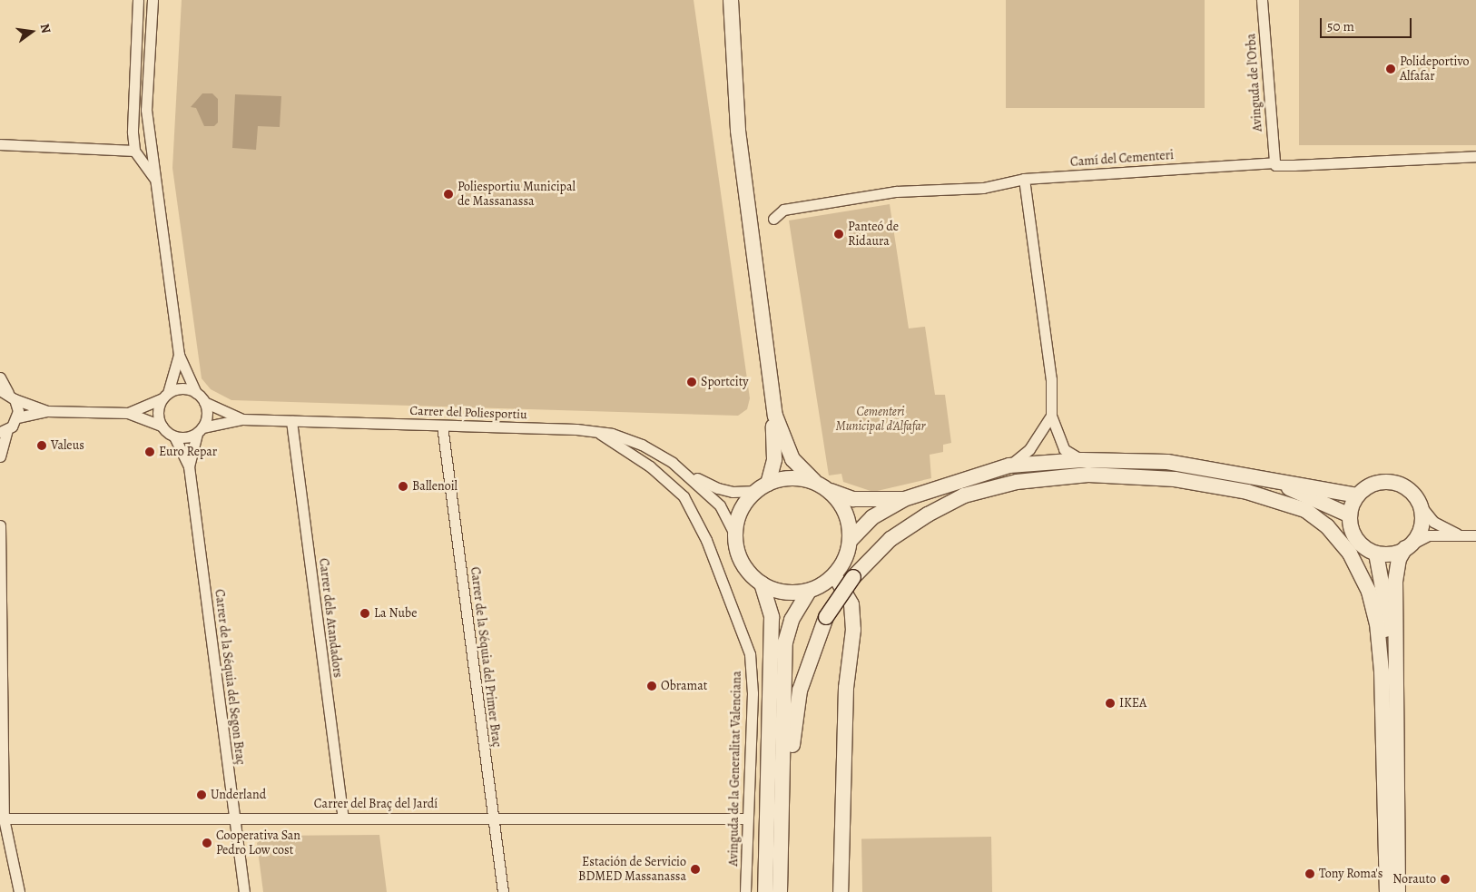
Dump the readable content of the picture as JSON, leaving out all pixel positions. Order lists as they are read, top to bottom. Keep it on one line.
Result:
{"streets":{"street":["Avinguda de l'Orba","Camí del Cementeri","Carrer del Poliesportiu","Carrer dels Atandadors","Carrer de la Séquia del Primer Braç","Carrer de la Séquia del Segon Braç","Avinguda de la Generalitat Valenciana","Carrer del Braç del Jardí"]},"crossings":[["Avinguda de l'Orba","Camí del Cementeri"],["Carrer del Poliesportiu","Carrer dels Atandadors"],["Carrer del Poliesportiu","Carrer de la Séquia del Primer Braç"],["Carrer del Poliesportiu","Carrer de la Séquia del Segon Braç"],["Carrer del Poliesportiu","Avinguda de la Generalitat Valenciana"],["Carrer dels Atandadors","Carrer del Braç del Jardí"],["Carrer de la Séquia del Primer Braç","Carrer del Braç del Jardí"],["Carrer de la Séquia del Segon Braç","Carrer del Braç del Jardí"],["Avinguda de la Generalitat Valenciana","Carrer del Braç del Jardí"]],"parks":["Cementeri Municipal d'Alfafar"],"places":["Polideportivo Alfafar","Poliesportiu Municipal de Massanassa","Panteó de Ridaura","Sportcity","Valeus","Euro Repar","Ballenoil","La Nube","Obramat","IKEA","Underland","Cooperativa San Pedro Low cost","Estación de Servicio BDMED Massanassa","Tony Roma's","Norauto"],"scale_bar":"50 m","north":"right"}
